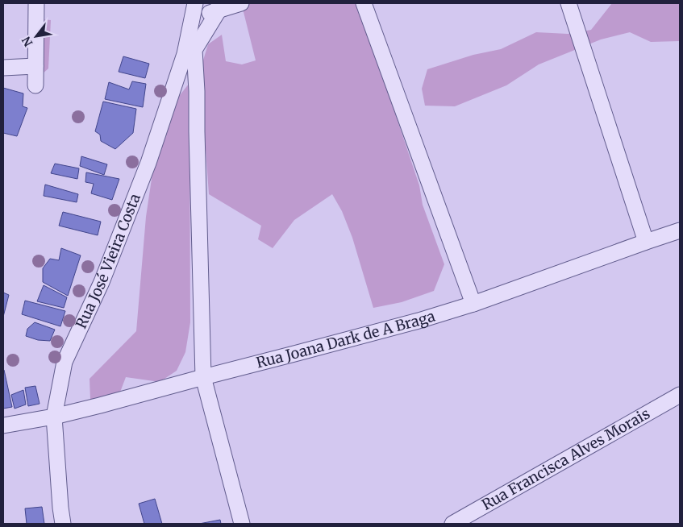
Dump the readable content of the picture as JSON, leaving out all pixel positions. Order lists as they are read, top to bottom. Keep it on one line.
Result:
{"streets":{"street":["Rua José Vieira Costa","Rua Joana Dark de A Braga","Rua Francisca Alves Morais"]},"crossings":[["Rua José Vieira Costa","Rua Joana Dark de A Braga"]],"north":"bottom left"}
